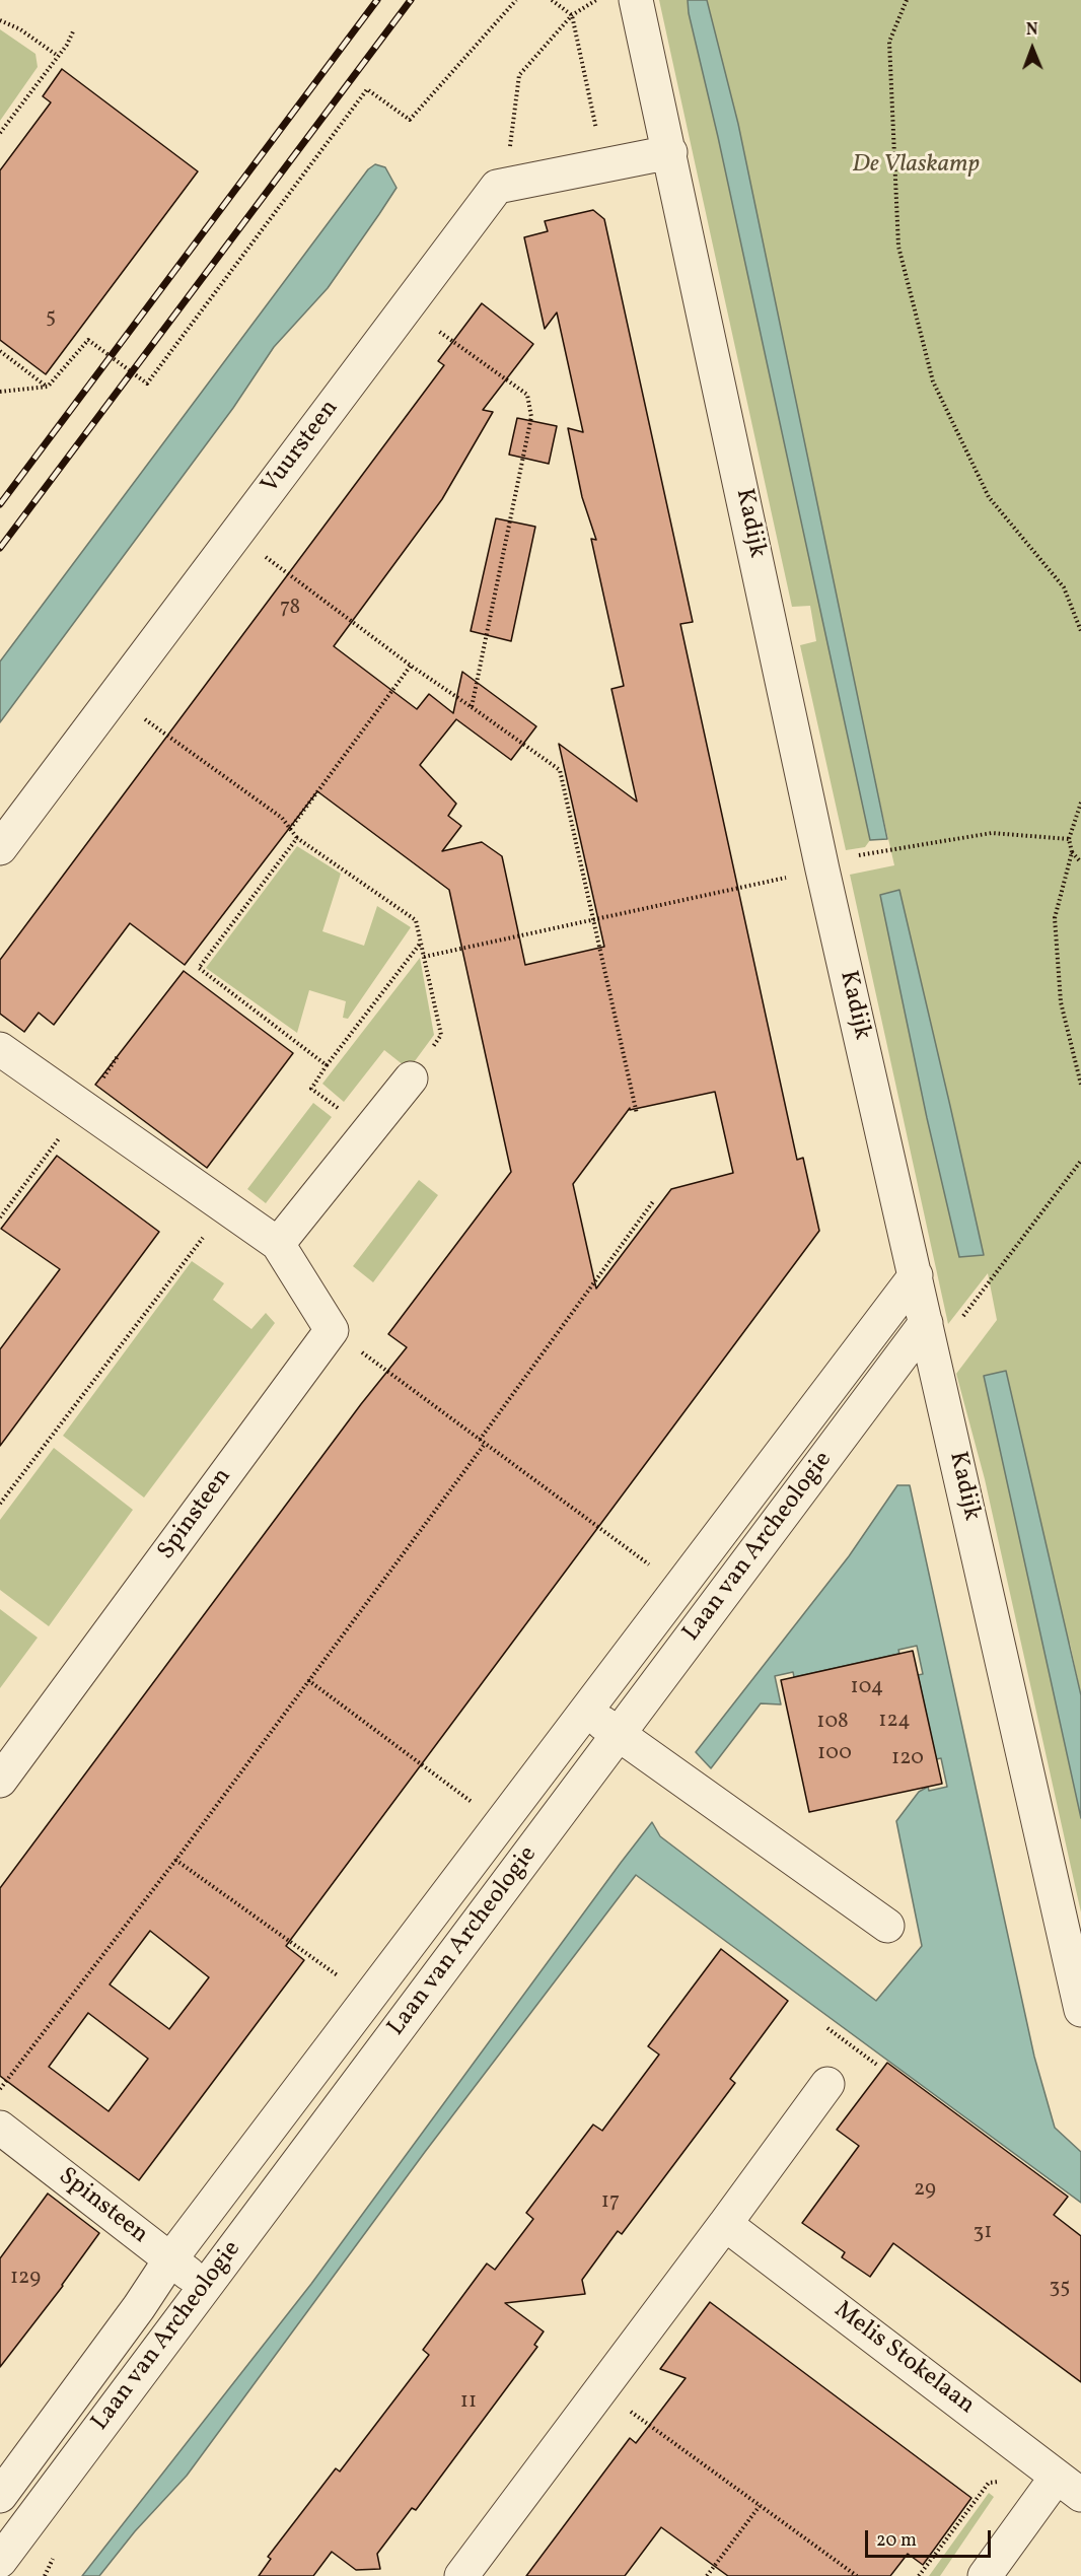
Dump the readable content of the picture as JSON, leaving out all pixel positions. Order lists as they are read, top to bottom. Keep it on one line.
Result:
{"streets":{"street":["Vuursteen","Kadijk","Spinsteen","Laan van Archeologie","Melis Stokelaan"]},"crossings":[["Kadijk","Laan van Archeologie"],["Spinsteen","Laan van Archeologie"]],"parks":["De Vlaskamp"],"house_numbers":["5","78","104","124","108","100","120","29","17","31","129","35","11"],"scale_bar":"20 m","north":"top"}
